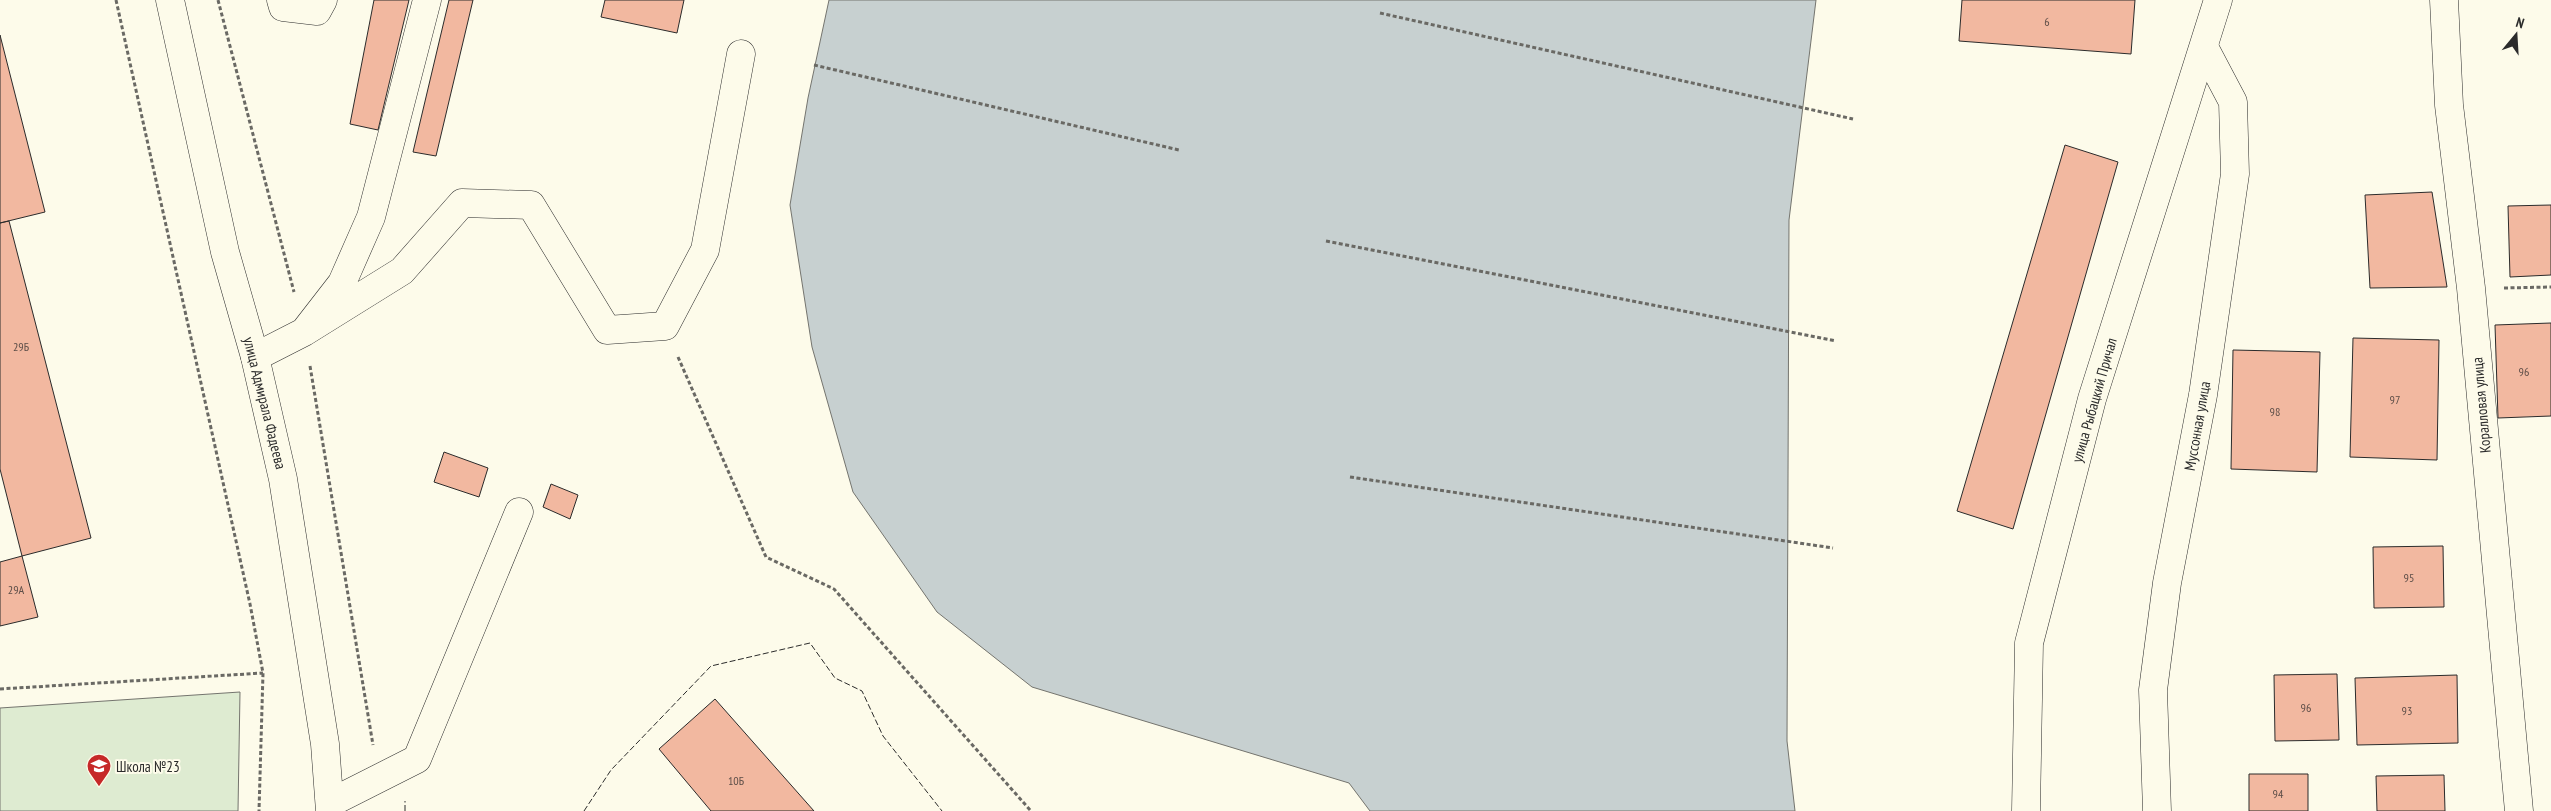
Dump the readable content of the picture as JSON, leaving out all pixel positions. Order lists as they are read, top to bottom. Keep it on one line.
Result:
{"streets":{"main road":["улица Рыбацкий Причал","улица Адмирала Фадеева","Коралловая улица","Муссонная улица"]},"crossings":[["улица Рыбацкий Причал","Муссонная улица"]],"places":{"school or university":["Школа №23"]},"house_numbers":["6","29Б","96","97","98","95","29А","96","93","10Б","94"],"north":"top"}
